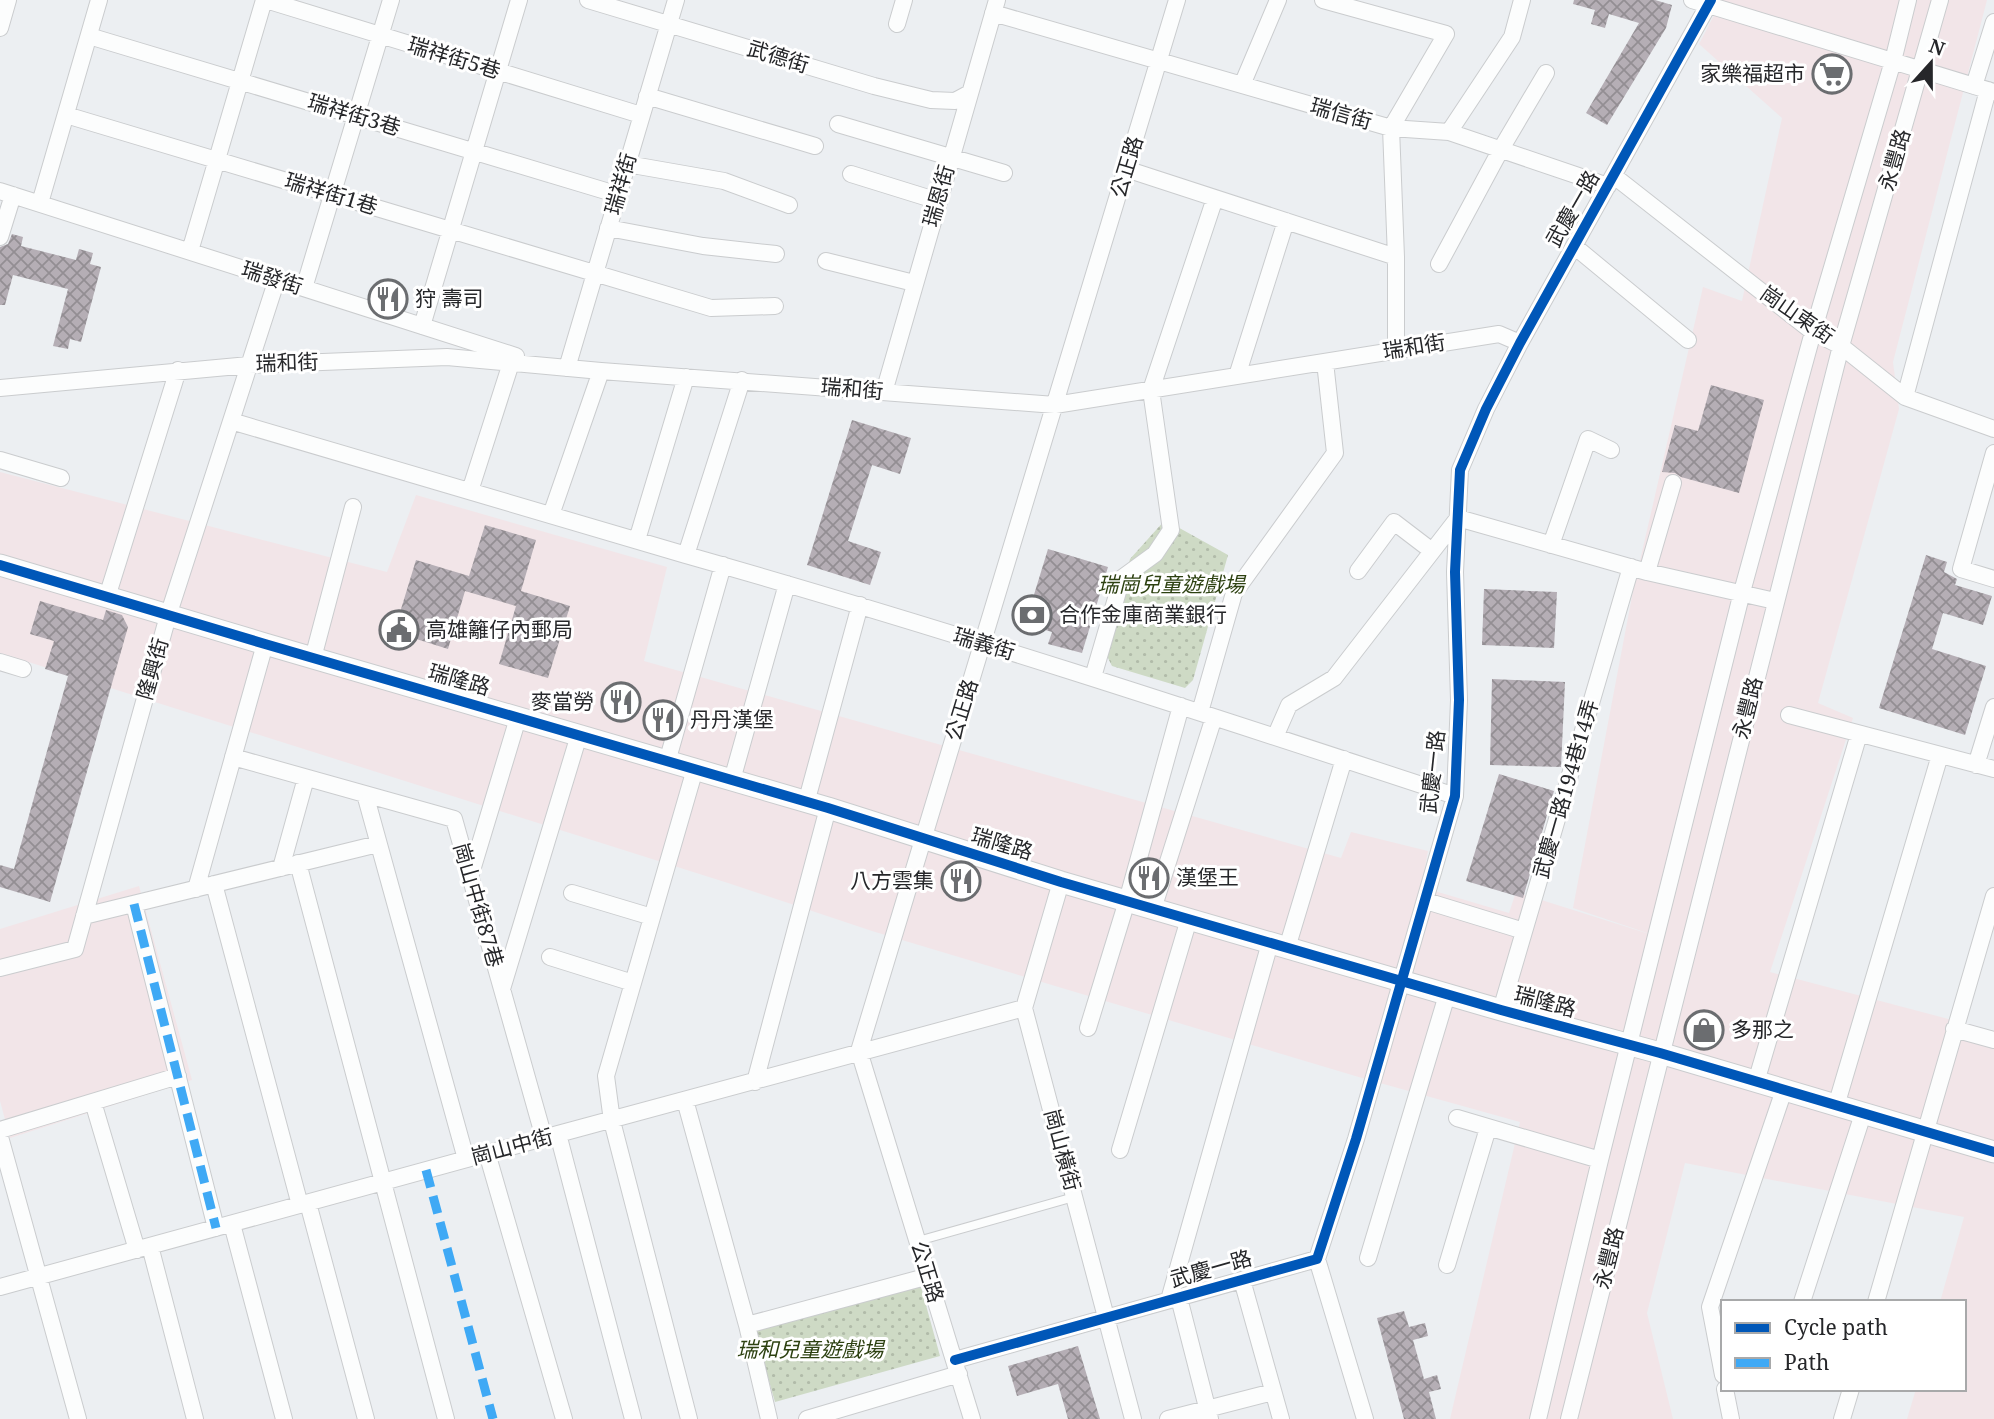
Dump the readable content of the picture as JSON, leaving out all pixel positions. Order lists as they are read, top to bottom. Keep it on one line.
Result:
{"streets":{"street":["武德街","瑞祥街5巷","瑞信街","瑞祥街3巷","永豐路","公正路","瑞祥街","瑞祥街1巷","瑞恩街","武慶一路","瑞發街","崗山東街","瑞和街","瑞義街","隆興街","瑞隆路","武慶一路194巷14弄","崗山中街87巷","崗山中街","崗山橫街"]},"crossings":[["武德街","瑞祥街"],["武德街","瑞恩街"],["瑞祥街5巷","瑞祥街"],["瑞信街","公正路"],["瑞信街","瑞恩街"],["瑞信街","崗山東街"],["瑞信街","瑞和街"],["瑞祥街3巷","瑞祥街"],["永豐路","崗山東街"],["永豐路","瑞隆路"],["公正路","武慶一路"],["公正路","瑞和街"],["公正路","瑞義街"],["公正路","瑞隆路"],["公正路","崗山中街"],["瑞祥街","瑞祥街1巷"],["瑞祥街","瑞和街"],["瑞恩街","瑞和街"],["武慶一路","崗山東街"],["武慶一路","瑞和街"],["武慶一路","瑞義街"],["武慶一路","瑞隆路"],["武慶一路","崗山橫街"],["瑞發街","瑞和街"],["瑞發街","隆興街"],["瑞和街","隆興街"],["瑞義街","隆興街"],["隆興街","瑞隆路"],["瑞隆路","武慶一路194巷14弄"],["崗山中街87巷","崗山中街"],["崗山中街","崗山橫街"]],"parks":["瑞崗兒童遊戲場","瑞和兒童遊戲場"],"places":{"supermarket":["家樂福超市"],"restaurant":["狩 壽司","麥當勞","丹丹漢堡","漢堡王","八方雲集"],"bank":["合作金庫商業銀行"],"public building":["高雄籬仔內郵局"],"shop":["多那之"]},"legend":["Cycle path","Path"],"north":"top"}
